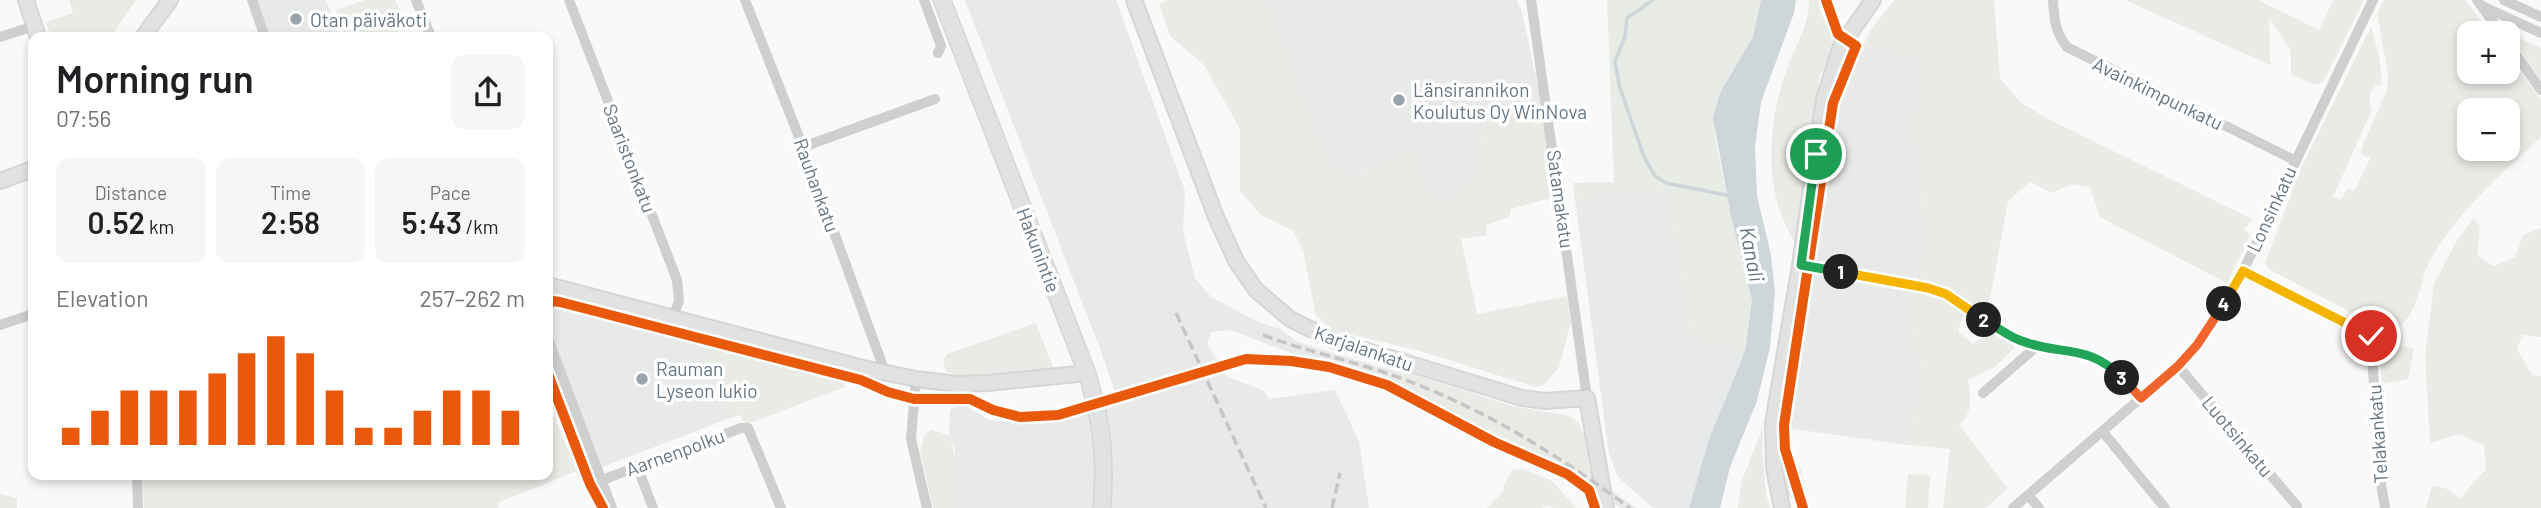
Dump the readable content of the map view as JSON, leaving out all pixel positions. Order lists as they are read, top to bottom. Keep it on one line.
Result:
{"streets":{"highway":["Hakunintie"],"main road":["Karjalankatu"],"street":["Avainkimpunkatu","Saaristonkatu","Rauhankatu","Satamakatu","Lonsinkatu","Telakankatu","Luotsinkatu","Aarnenpolku"]},"crossings":[["Avainkimpunkatu","Lonsinkatu"],["Satamakatu","Karjalankatu"],["Lonsinkatu","Telakankatu"],["Lonsinkatu","Luotsinkatu"]],"water":["Kanali"],"places":["Otan päiväkoti","Länsirannikon Koulutus Oy WinNova","Rauman Lyseon lukio"],"page":{"map_buttons":["+","−"],"heading":["Morning run","07:56"],"stats":[["Distance","0.52 km"],["Time","2:58"],["Pace","5:43 /km"]],"pins":["1","4","2","3"],"chart":["Elevation","257–262 m"]}}
